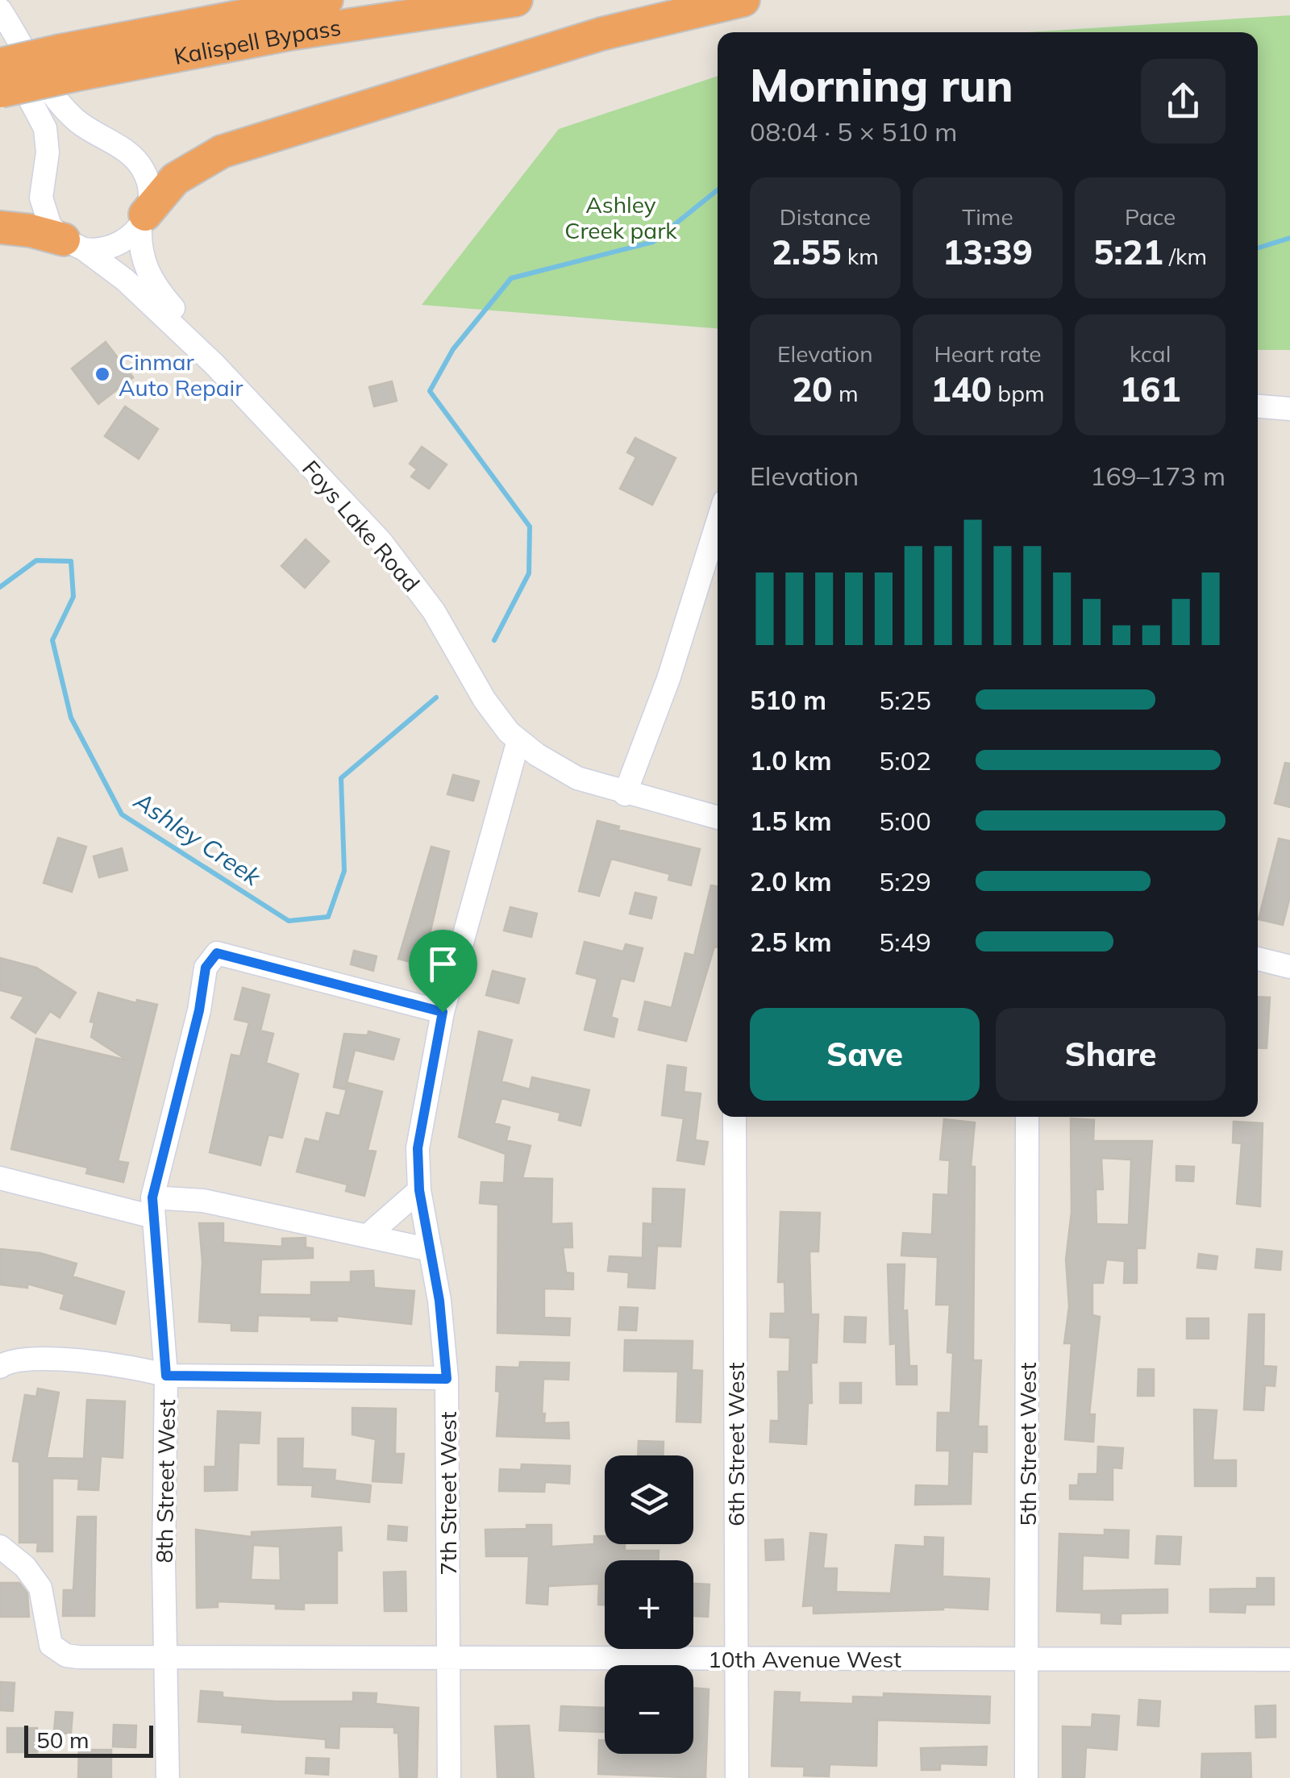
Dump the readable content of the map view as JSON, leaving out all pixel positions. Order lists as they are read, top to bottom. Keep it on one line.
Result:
{"streets":{"highway":["Kalispell Bypass"],"street":["Foys Lake Road","6th Street West","5th Street West","8th Street West","7th Street West","10th Avenue West"]},"crossings":[["Foys Lake Road","7th Street West"],["6th Street West","10th Avenue West"],["5th Street West","10th Avenue West"],["8th Street West","7th Street West"],["8th Street West","10th Avenue West"],["7th Street West","10th Avenue West"]],"water":["Ashley Creek"],"parks":["Ashley Creek park"],"places":["Cinmar Auto Repair"],"scale_bar":"50 m","page":{"heading":["Morning run","08:04 · 5 × 510 m"],"stats":[["Distance","2.55 km"],["Time","13:39"],["Pace","5:21 /km"],["Elevation","20 m"],["Heart rate","140 bpm"],["kcal","161"]],"chart":["Elevation","169–173 m"],"list":[{"name":"510 m","note":"5:25"},{"name":"1.0 km","note":"5:02"},{"name":"1.5 km","note":"5:00"},{"name":"2.0 km","note":"5:29"},{"name":"2.5 km","note":"5:49"}],"buttons":["Save","Share"],"map_buttons":["+","−"],"scale":"50 m"}}
